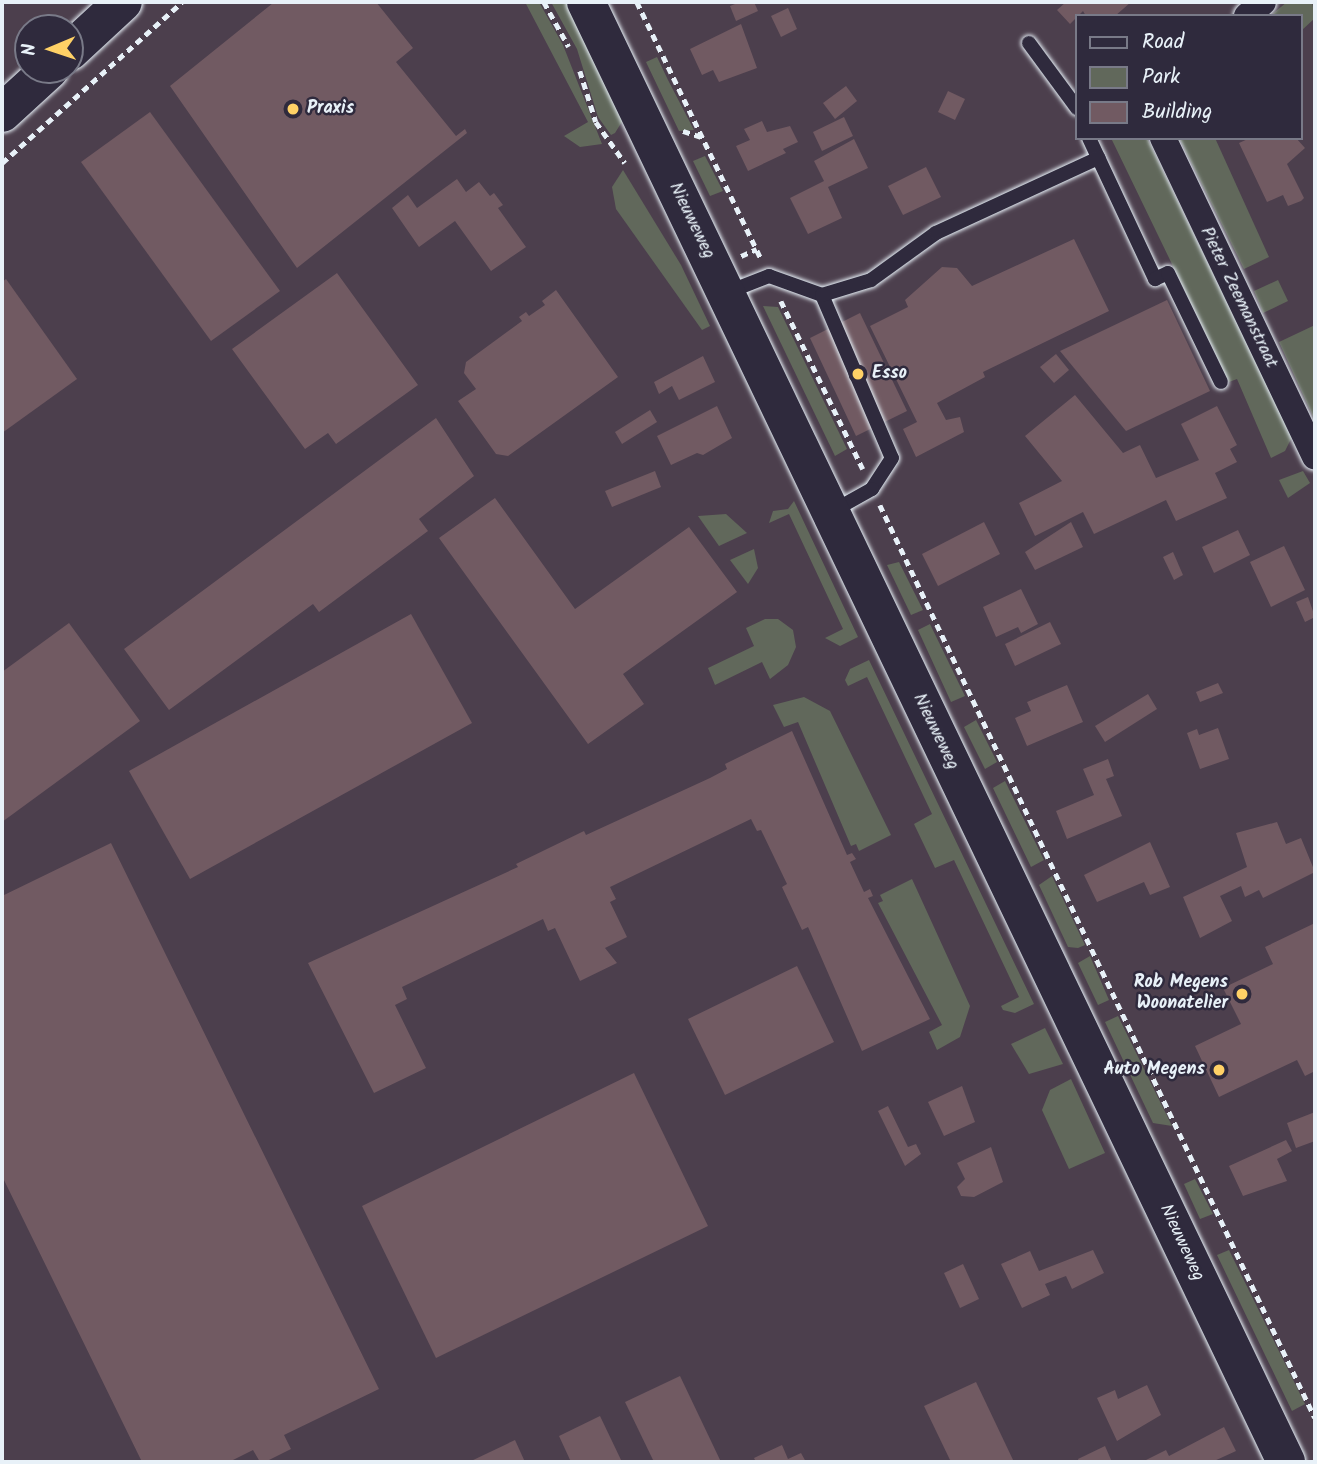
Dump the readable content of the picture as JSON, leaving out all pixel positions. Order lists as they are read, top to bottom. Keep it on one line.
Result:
{"streets":{"street":["Nieuweweg","Pieter Zeemanstraat"]},"places":["Praxis","Esso","Rob Megens Woonatelier","Auto Megens"],"legend":["Road","Park","Building"],"north":"left"}
